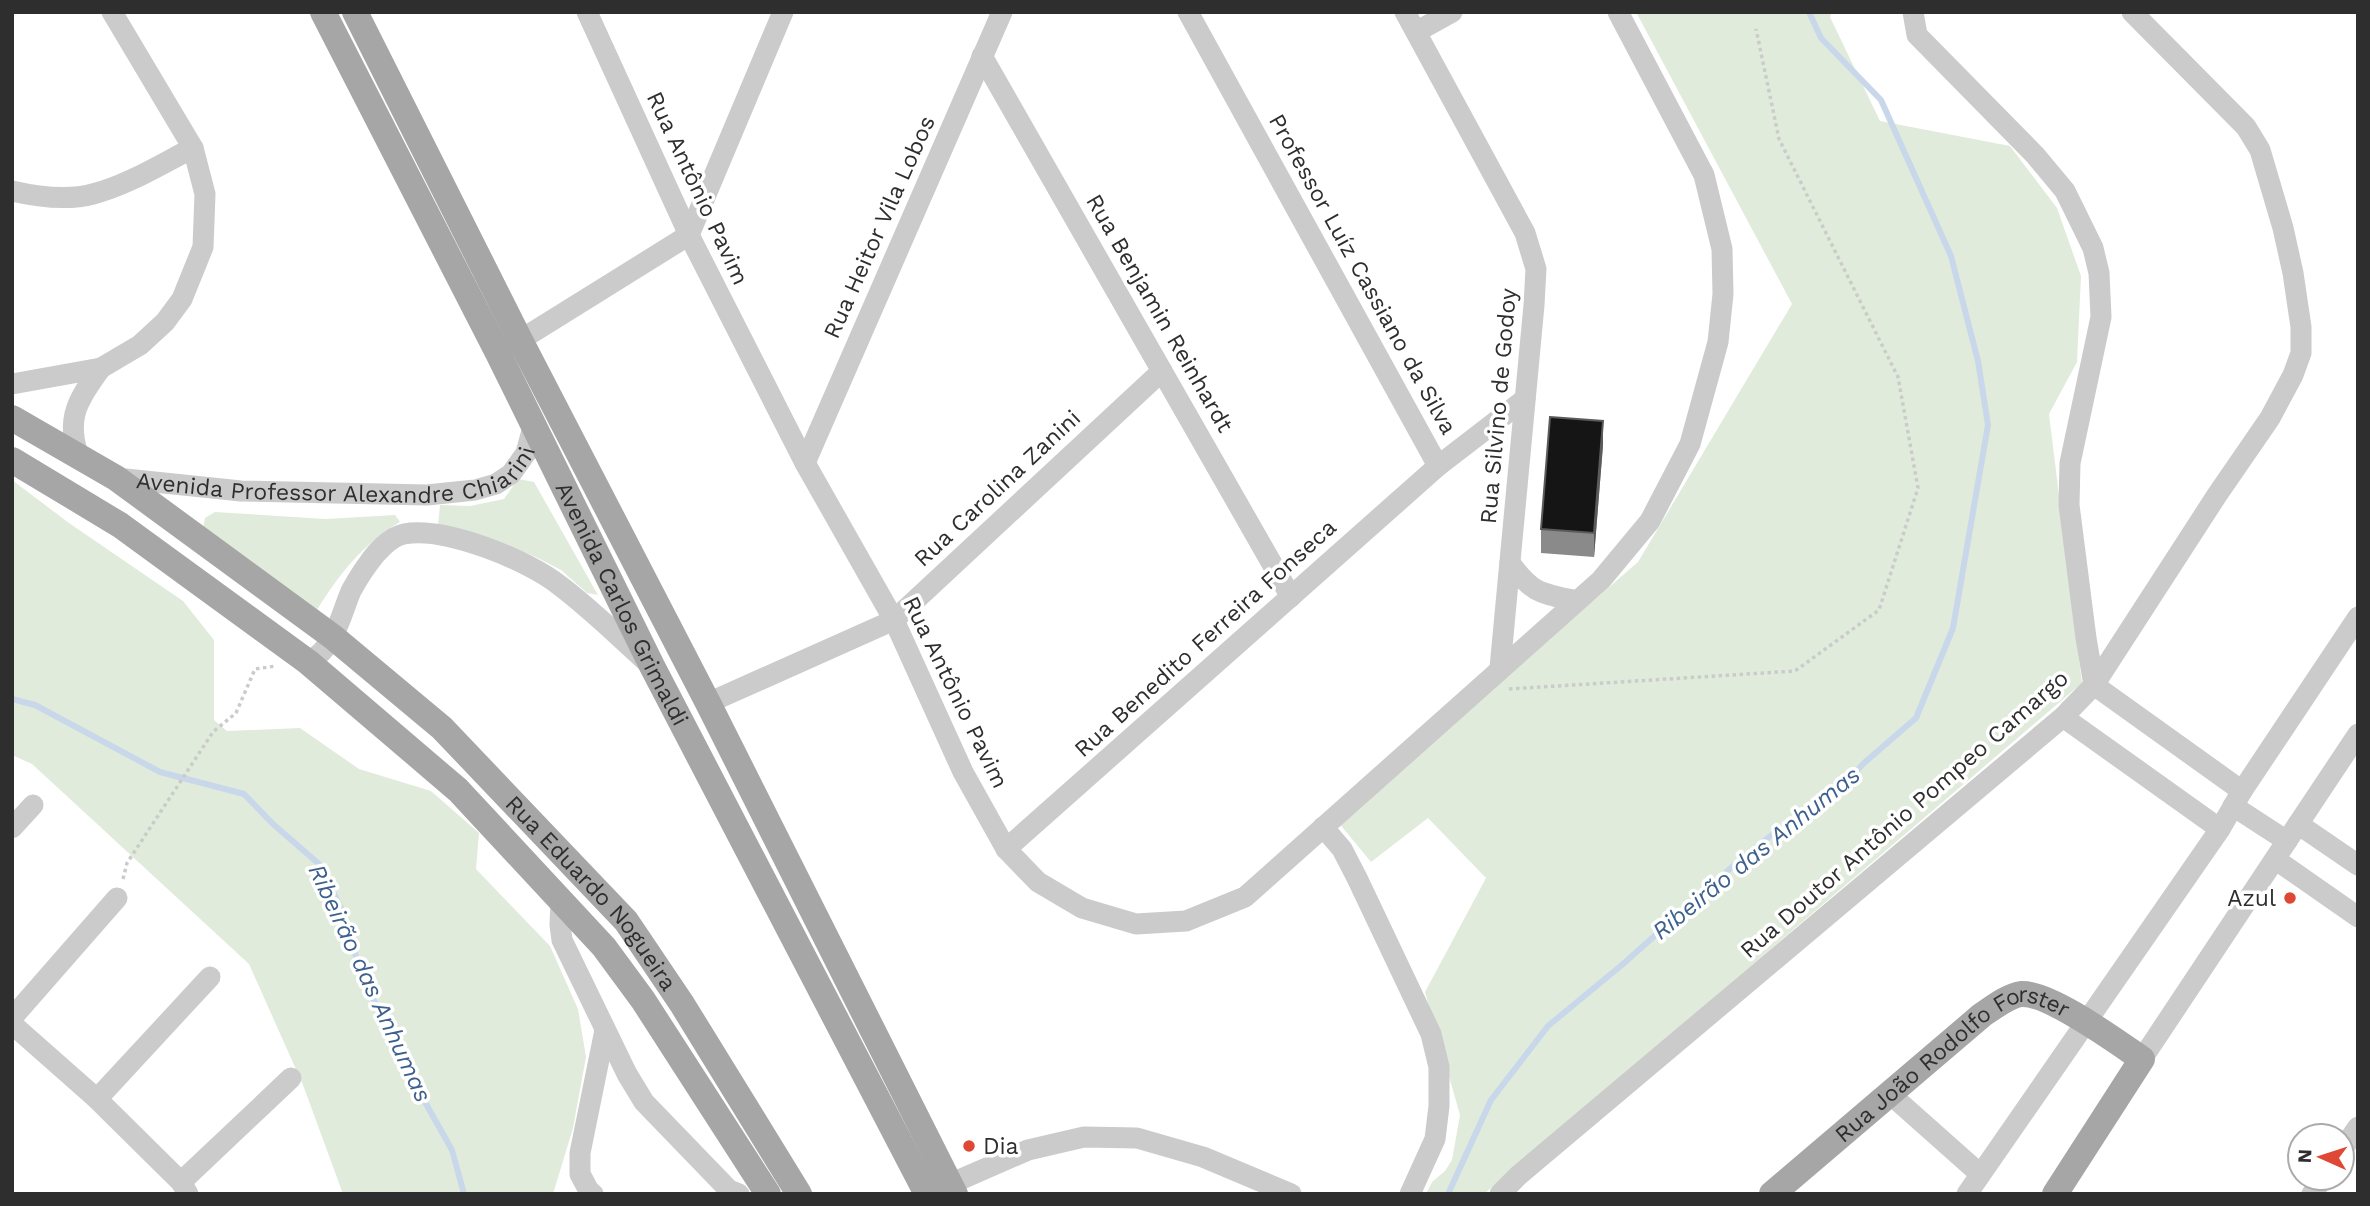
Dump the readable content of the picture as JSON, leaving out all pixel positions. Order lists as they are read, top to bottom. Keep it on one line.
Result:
{"streets":{"main road":["Avenida Professor Alexandre Chiarini","Avenida Carlos Grimaldi","Rua Eduardo Nogueira","Rua João Rodolfo Forster"],"street":["Rua Antônio Pavim","Rua Heitor Vila Lobos","Professor Luíz Cassiano da Silva","Rua Benjamin Reinhardt","Rua Silvino de Godoy","Rua Carolina Zanini","Rua Benedito Ferreira Fonseca","Rua Doutor Antônio Pompeo Camargo"]},"crossings":[["Rua Antônio Pavim","Rua Heitor Vila Lobos"],["Rua Antônio Pavim","Rua Silvino de Godoy"],["Rua Antônio Pavim","Rua Carolina Zanini"],["Rua Antônio Pavim","Rua Benedito Ferreira Fonseca"],["Rua Heitor Vila Lobos","Rua Benjamin Reinhardt"],["Professor Luíz Cassiano da Silva","Rua Silvino de Godoy"],["Professor Luíz Cassiano da Silva","Rua Benedito Ferreira Fonseca"],["Rua Benjamin Reinhardt","Rua Carolina Zanini"],["Rua Benjamin Reinhardt","Rua Benedito Ferreira Fonseca"],["Avenida Professor Alexandre Chiarini","Avenida Carlos Grimaldi"],["Avenida Professor Alexandre Chiarini","Rua Eduardo Nogueira"],["Rua Carolina Zanini","Avenida Carlos Grimaldi"]],"water":["Ribeirão das Anhumas"],"places":["Azul","Dia"],"north":"left"}
